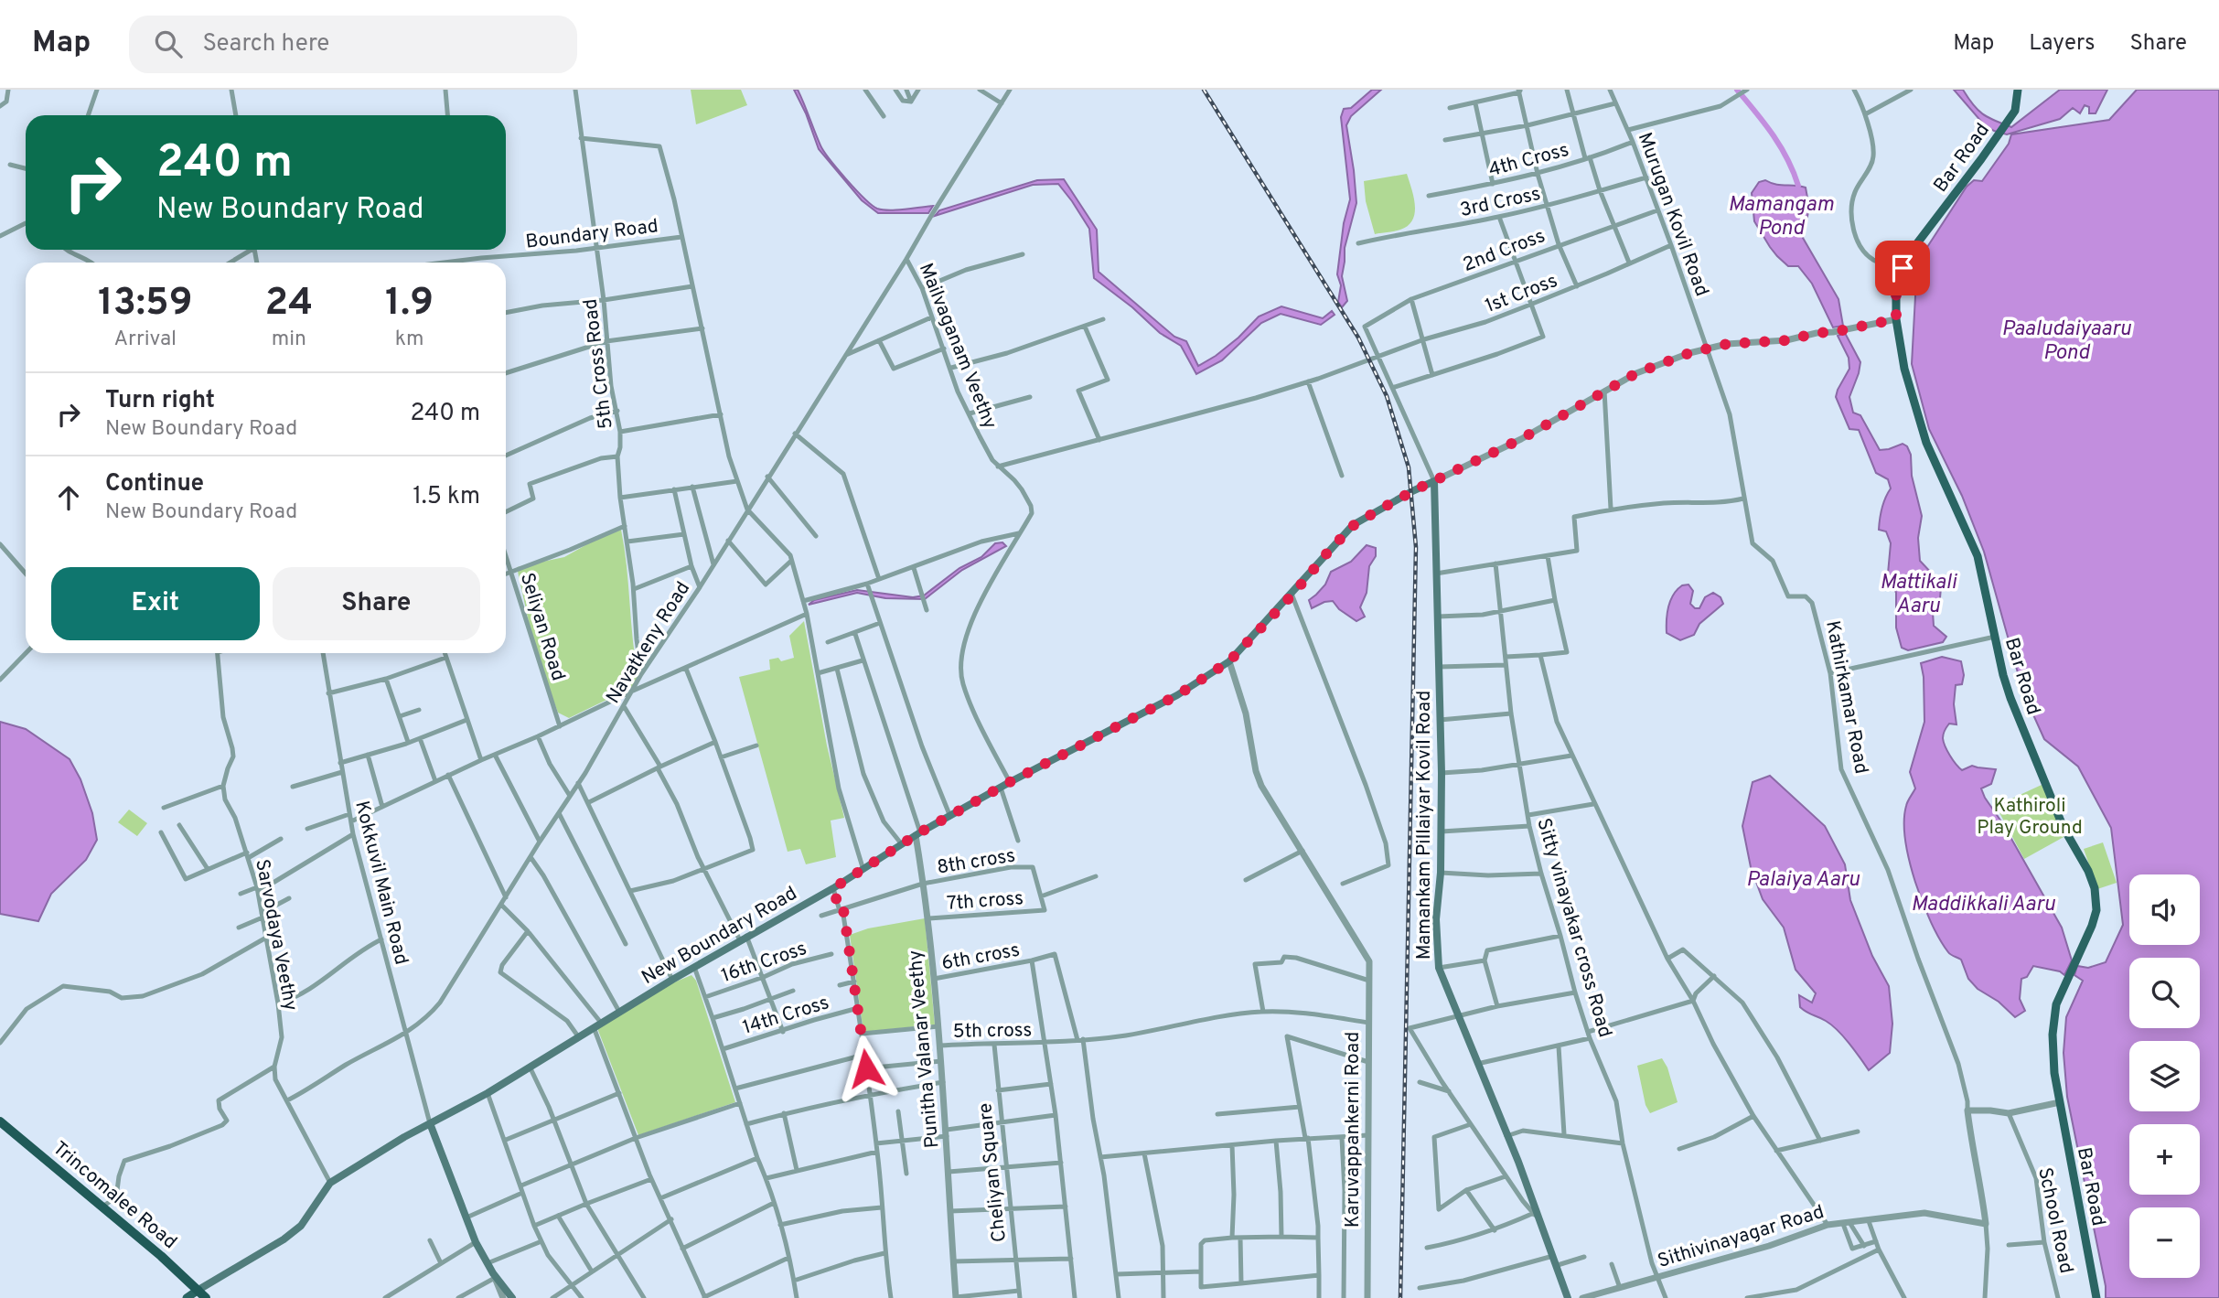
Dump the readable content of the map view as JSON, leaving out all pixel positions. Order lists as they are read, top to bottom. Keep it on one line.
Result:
{"streets":{"highway":["Trincomalee Road"],"main road":["Bar Road","Mamankam Pillaiyar Kovil Road","New Boundary Road"],"street":["4th Cross","3rd Cross","Murugan Kovil Road","Boundary Road","2nd Cross","1st Cross","Mailvaganam Veethy","5th Cross Road","Seliyan Road","Navatkeny Road","Kathirkamar Road","8th cross","Kokkuvil Main Road","7th cross","Sitty vinayakar cross Road","Sarvodaya Veethy","6th cross","16th Cross","14th Cross","5th cross","Punitha Valanar Veethy","Karuvappankerni Road","Cheliyan Square","School Road","Sithivinayagar Road"]},"crossings":[["Bar Road","New Boundary Road"],["4th Cross","Murugan Kovil Road"],["3rd Cross","Murugan Kovil Road"],["Murugan Kovil Road","2nd Cross"],["Murugan Kovil Road","1st Cross"],["Murugan Kovil Road","Kathirkamar Road"],["Murugan Kovil Road","New Boundary Road"],["Boundary Road","5th Cross Road"],["2nd Cross","1st Cross"],["1st Cross","Mailvaganam Veethy"],["Mailvaganam Veethy","Navatkeny Road"],["Mailvaganam Veethy","New Boundary Road"],["5th Cross Road","Navatkeny Road"],["Navatkeny Road","Kokkuvil Main Road"],["Kathirkamar Road","New Boundary Road"],["Kathirkamar Road","Sithivinayagar Road"],["Mamankam Pillaiyar Kovil Road","New Boundary Road"],["8th cross","7th cross"],["8th cross","Punitha Valanar Veethy"],["Kokkuvil Main Road","New Boundary Road"],["7th cross","Punitha Valanar Veethy"],["Sitty vinayakar cross Road","Sithivinayagar Road"],["New Boundary Road","Punitha Valanar Veethy"],["New Boundary Road","Trincomalee Road"],["6th cross","5th cross"],["6th cross","Punitha Valanar Veethy"],["5th cross","Punitha Valanar Veethy"],["5th cross","Karuvappankerni Road"],["5th cross","Cheliyan Square"]],"water":["Mamangam Pond","Paaludaiyaaru Pond","Mattikali Aaru","Palaiya Aaru","Maddikkali Aaru"],"parks":["Kathiroli Play Ground"],"page":{"header":"Map","search":"Search here","nav":["Map","Layers","Share"],"turn":["240 m","New Boundary Road"],"eta":["13:59","Arrival","24","min","1.9","km"],"list":[{"name":"Turn right","note":"New Boundary Road","value":"240 m"},{"name":"Continue","note":"New Boundary Road","value":"1.5 km"}],"buttons":["Exit","Share"],"map_buttons":["+","−"]}}
